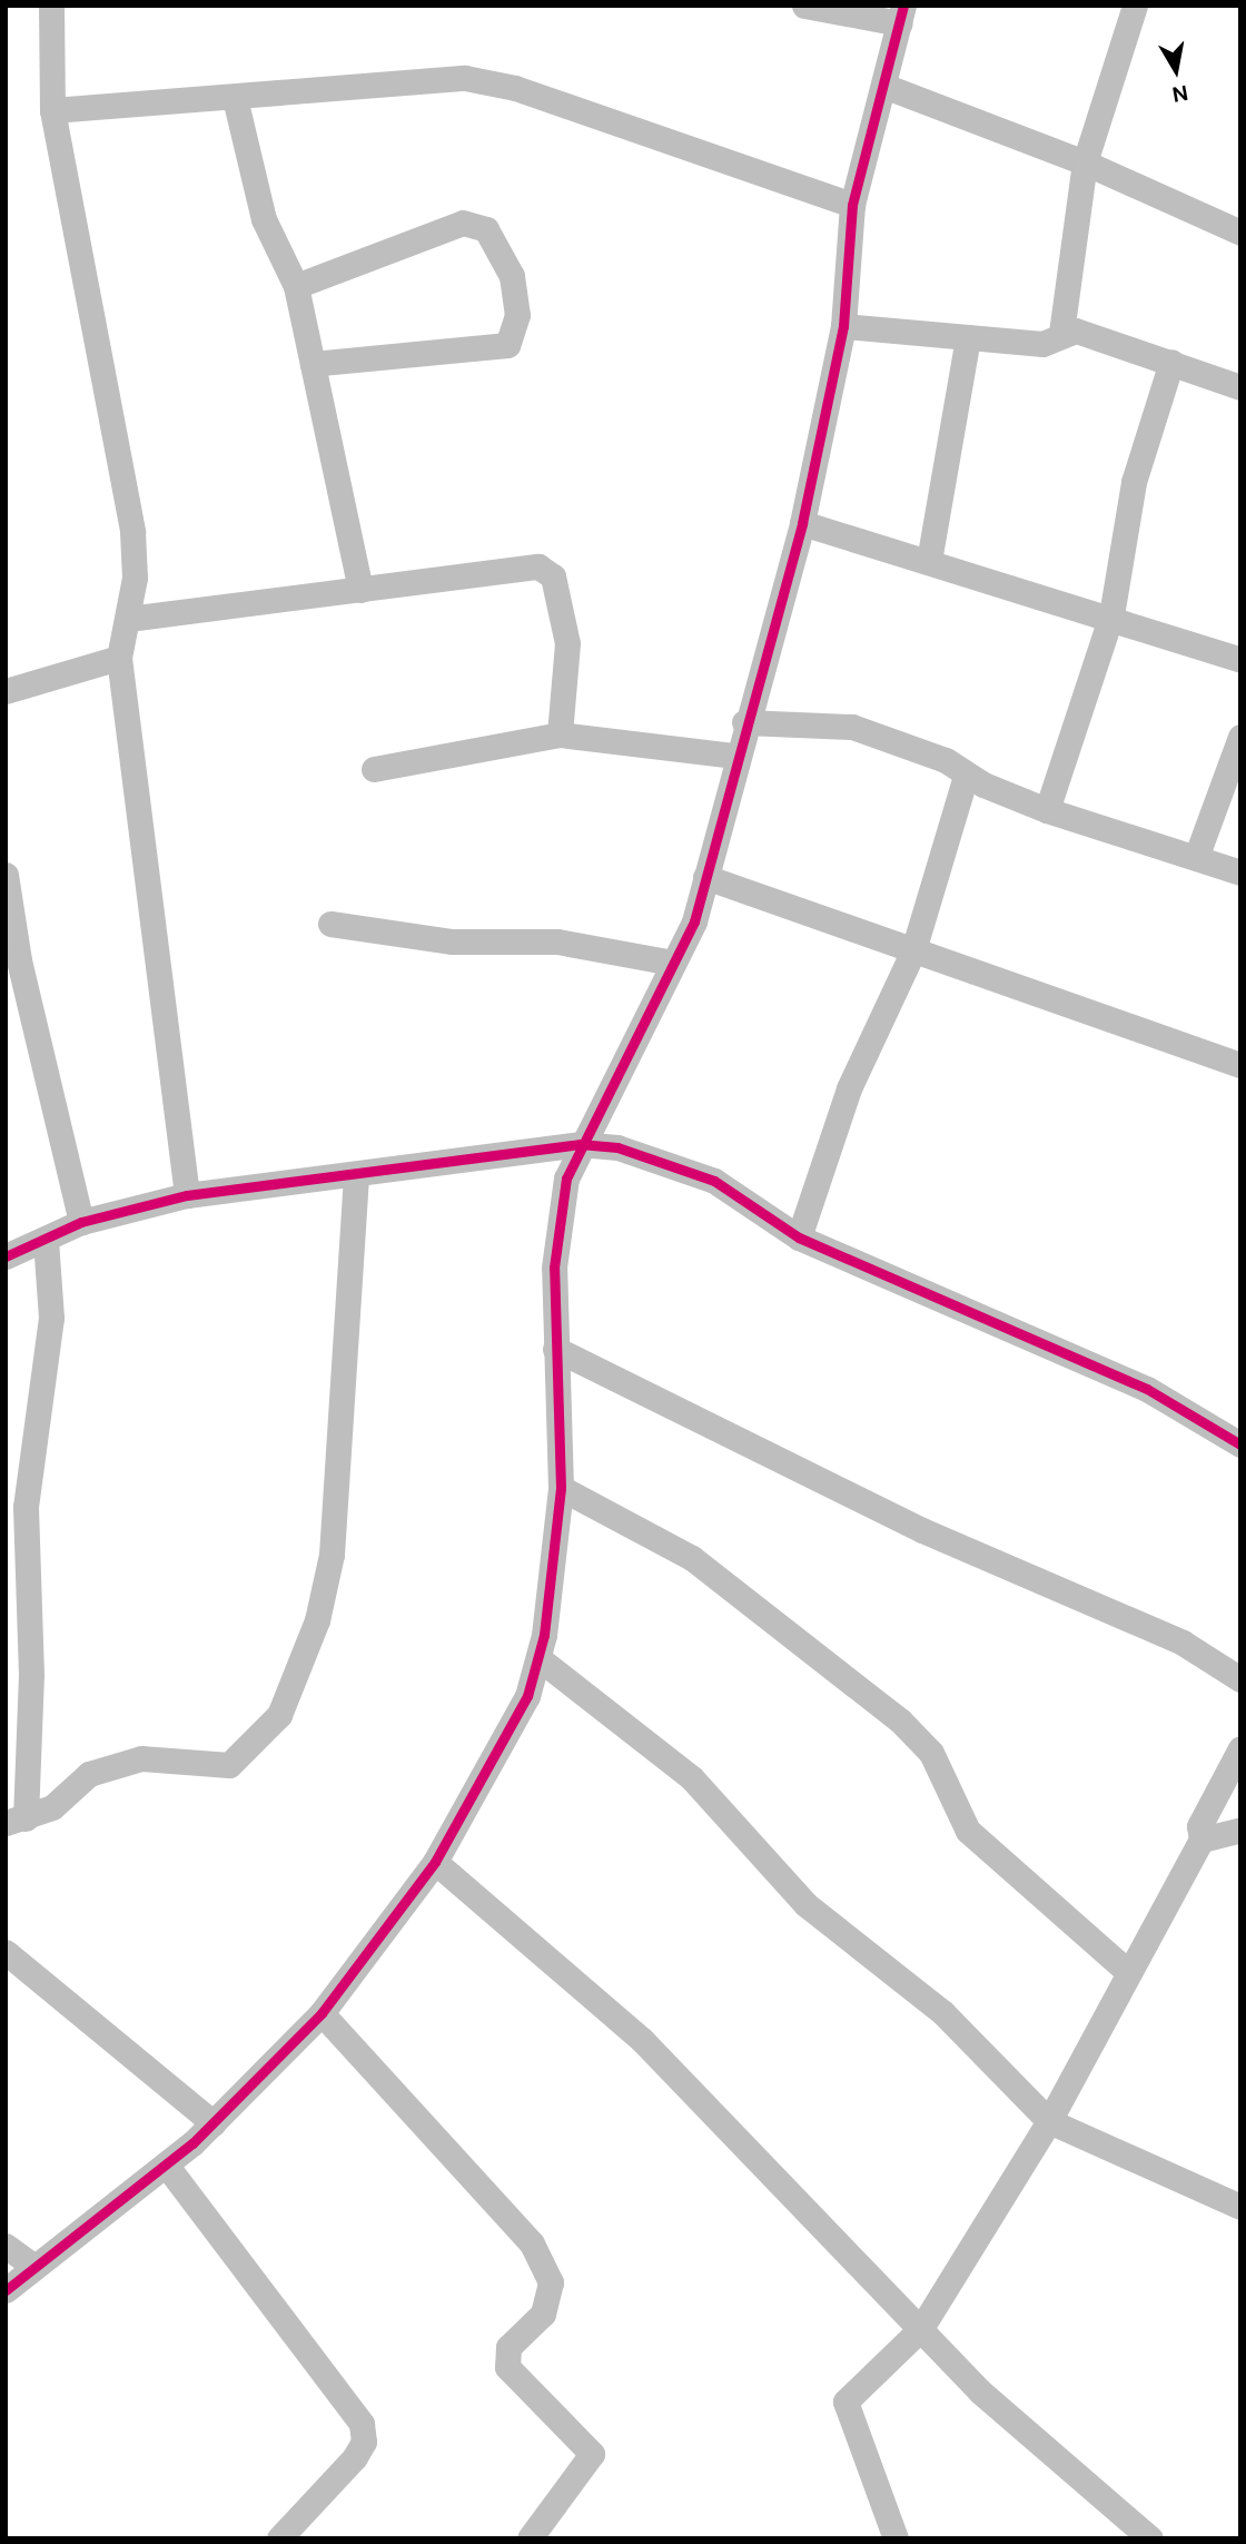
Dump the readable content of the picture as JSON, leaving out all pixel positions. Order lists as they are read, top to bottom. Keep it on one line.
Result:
{"north":"bottom"}
